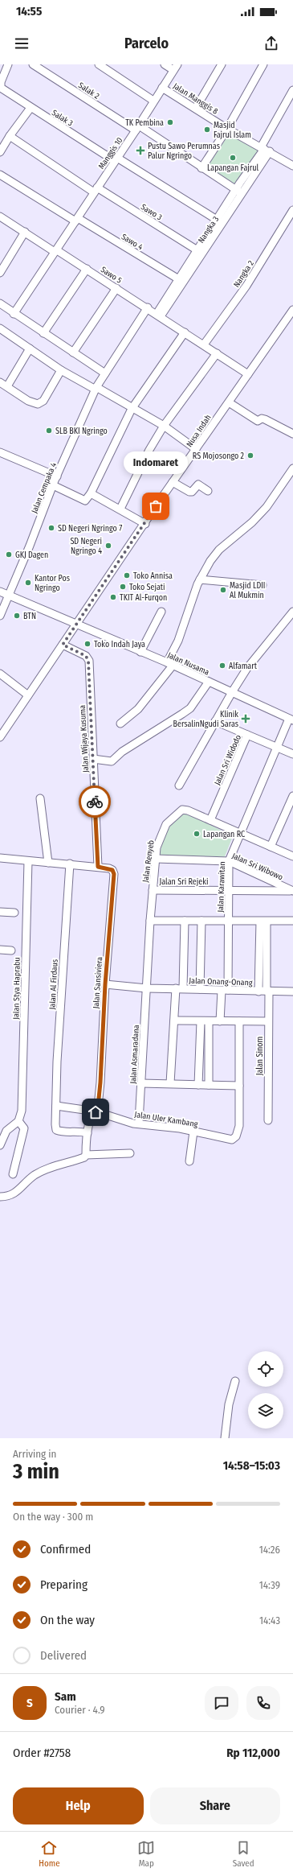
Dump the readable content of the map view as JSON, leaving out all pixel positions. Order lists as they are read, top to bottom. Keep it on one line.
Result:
{"streets":{"street":["Salak 2","Jalan Manggis 8","Salak 3","Manggis 10","Sawo 3","Nangka 3","Sawo 4","Nangka 2","Sawo 5","Nusa Indah","Jalan Cempaka 4","Jalan Nusama","Jalan Wijaya Kusuma","Jalan Sri Widodo","Jalan Renyeb","Jalan Sri Wibowo","Jalan Sri Rejeki","Jalan Karawitan","Jalan Onang-Onang","Jalan Sansiviera","Jalan Al Firdaus","Jalan Stya Haprabu","Jalan Asmaradana","Jalan Sinom","Jalan Uler Kambang"]},"crossings":[["Salak 2","Manggis 10"],["Salak 2","Nangka 3"],["Jalan Manggis 8","Manggis 10"],["Jalan Manggis 8","Nangka 3"],["Salak 3","Manggis 10"],["Manggis 10","Sawo 3"],["Manggis 10","Sawo 4"],["Manggis 10","Sawo 5"],["Sawo 3","Nangka 3"],["Nangka 2","Sawo 5"],["Sawo 5","Nusa Indah"],["Sawo 5","Jalan Cempaka 4"],["Nusa Indah","Jalan Nusama"],["Nusa Indah","Jalan Wijaya Kusuma"],["Jalan Cempaka 4","Jalan Nusama"],["Jalan Nusama","Jalan Karawitan"],["Jalan Wijaya Kusuma","Jalan Sansiviera"],["Jalan Sri Widodo","Jalan Renyeb"],["Jalan Sri Widodo","Jalan Karawitan"],["Jalan Renyeb","Jalan Sri Wibowo"],["Jalan Renyeb","Jalan Sri Rejeki"],["Jalan Renyeb","Jalan Karawitan"],["Jalan Renyeb","Jalan Onang-Onang"],["Jalan Renyeb","Jalan Asmaradana"],["Jalan Sri Wibowo","Jalan Sri Rejeki"],["Jalan Sri Wibowo","Jalan Karawitan"],["Jalan Sri Rejeki","Jalan Karawitan"],["Jalan Karawitan","Jalan Onang-Onang"],["Jalan Onang-Onang","Jalan Sansiviera"],["Jalan Onang-Onang","Jalan Asmaradana"],["Jalan Onang-Onang","Jalan Sinom"],["Jalan Sansiviera","Jalan Al Firdaus"],["Jalan Sansiviera","Jalan Stya Haprabu"],["Jalan Sansiviera","Jalan Uler Kambang"],["Jalan Al Firdaus","Jalan Uler Kambang"]],"places":{"other":["TK Pembina","Masjid Fajrul Islam","Lapangan Fajrul","SLB BKI Ngringo","RS Mojosongo 2","Indomaret","SD Negeri Ngringo 7","SD Negeri Ngringo 4","GKJ Dagen","Toko Annisa","Kantor Pos Ngringo","Toko Sejati","Masjid LDII Al Mukmin","TKIT Al-Furqon","BTN","Toko Indah Jaya","Alfamart","Lapangan RC"],"health":["Pustu Sawo Perumnas Palur Ngringo","Klinik BersalinNgudi Saras"]},"page":{"status":"14:55","header":"Parcelo","bubble":"Indomaret","heading":["3 min","Arriving in","14:58–15:03"],"panel":["Sam","Courier · 4.9","Order #2758","Rp 112,000"],"bar":"On the way · 300 m","list":[["Confirmed","14:26"],["Preparing","14:39"],["On the way","14:43"],"Delivered"],"round":"S","buttons":["Help","Share"],"tabs":["Home","Map","Saved"]}}
